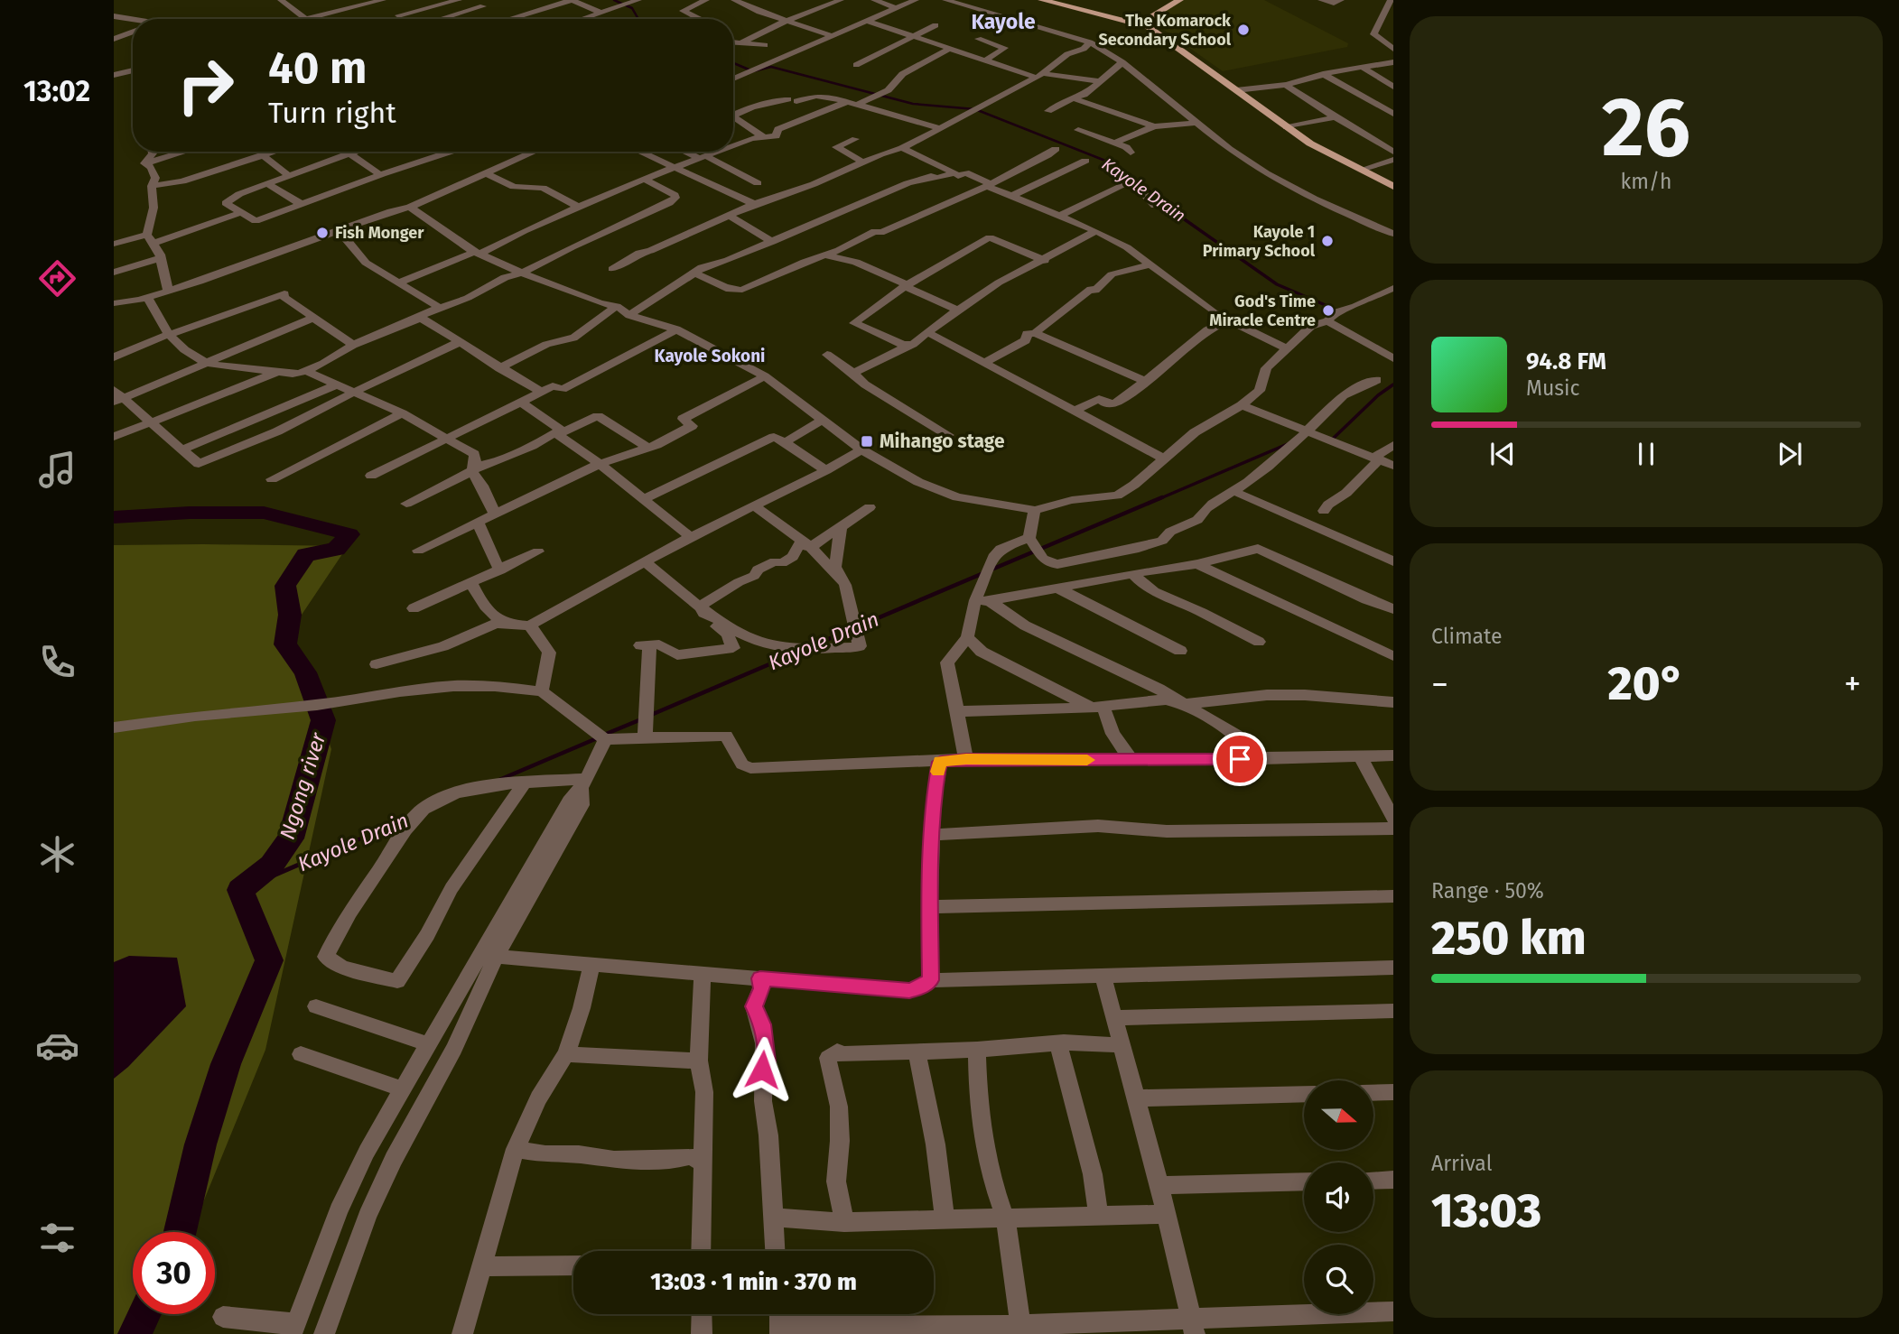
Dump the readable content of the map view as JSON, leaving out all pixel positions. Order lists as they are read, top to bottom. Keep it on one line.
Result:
{"districts":["Kayole","Kayole Sokoni"],"water":["Kayole Drain","Ngong river"],"places":{"other":["The Komarock Secondary School","Fish Monger","Kayole 1 Primary School","God's Time Miracle Centre"],"transit":["Mihango stage"]},"north":"right","page":{"tabs":"13:02","tile":[["26","km/h"],"Climate",["Range · 50%","250 km"],["Arrival","13:03"]],"turn":["40 m","Turn right"],"song":["94.8 FM","Music"],"heat":["−","20°","+"],"limit":"30","trip":"13:03 · 1 min · 370 m"}}
